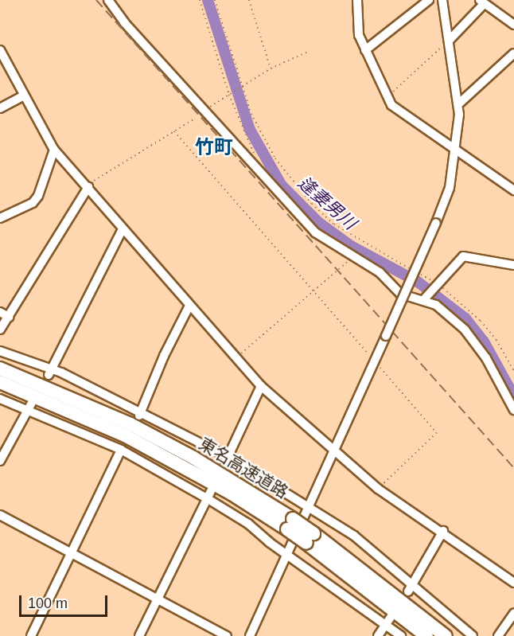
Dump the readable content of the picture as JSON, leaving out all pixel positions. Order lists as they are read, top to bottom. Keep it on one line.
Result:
{"streets":{"highway":["東名高速道路"]},"districts":["竹町"],"water":["逢妻男川"],"scale_bar":"100 m"}
